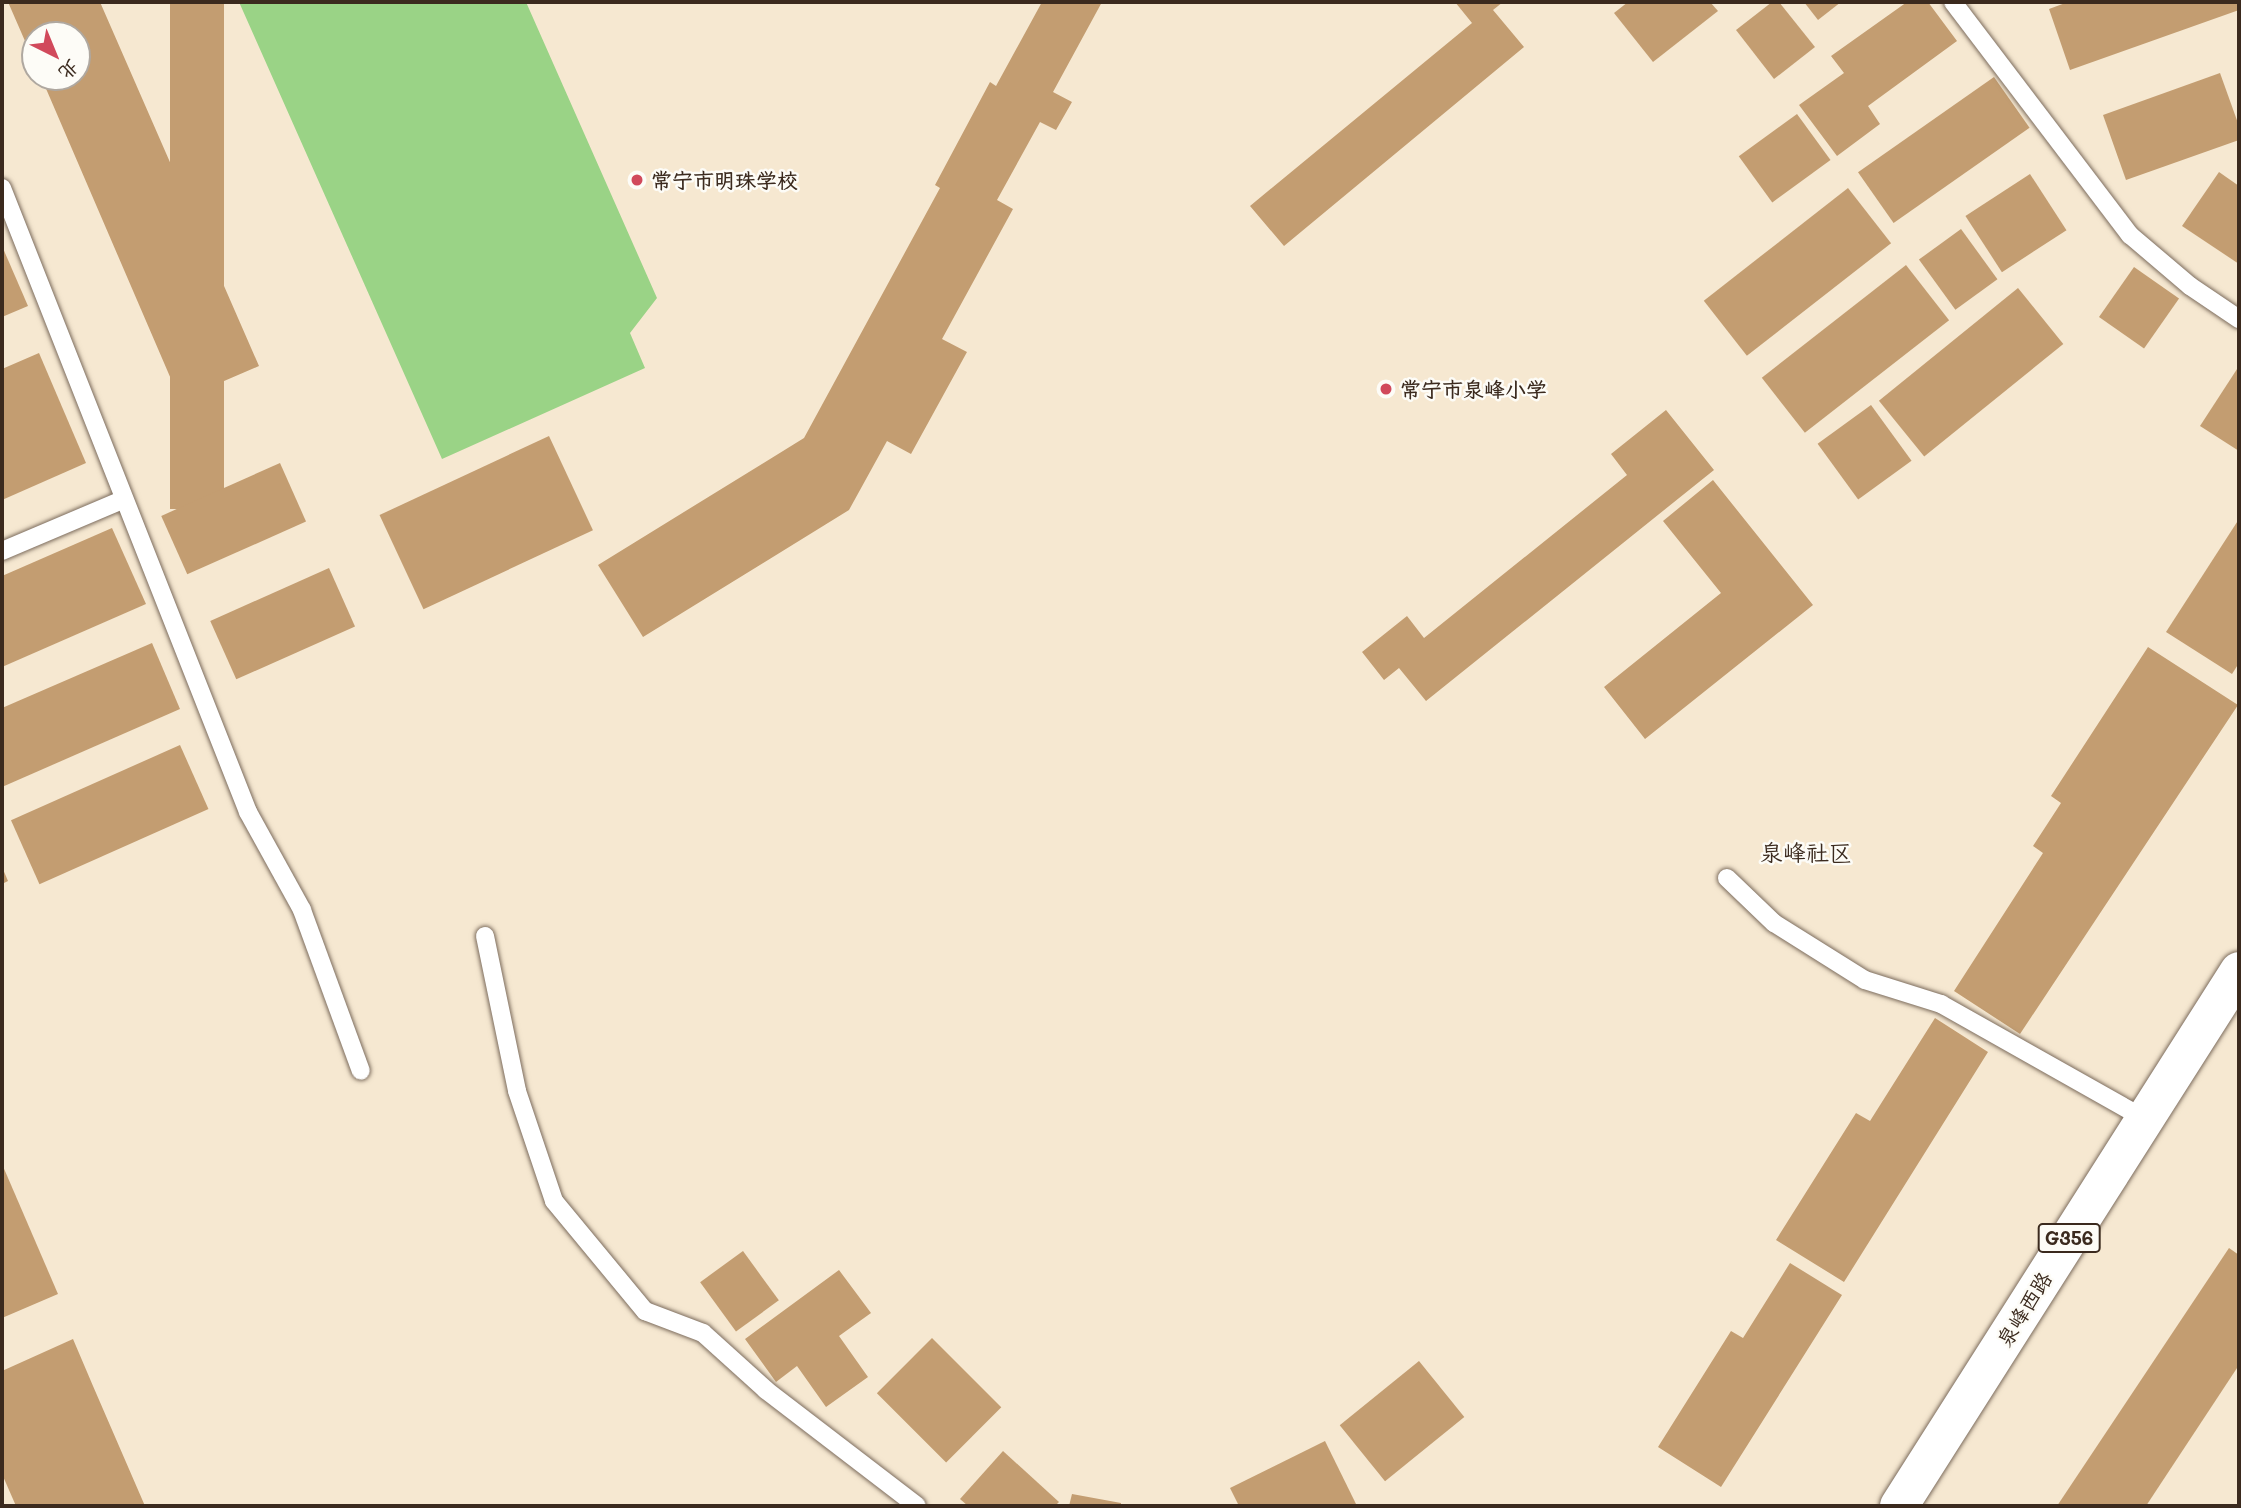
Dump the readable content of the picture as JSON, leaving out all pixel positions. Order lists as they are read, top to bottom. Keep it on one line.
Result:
{"streets":{"highway":["G356","泉峰西路"]},"districts":["泉峰社区"],"places":["常宁市明珠学校","常宁市泉峰小学"],"north":"bottom right"}
